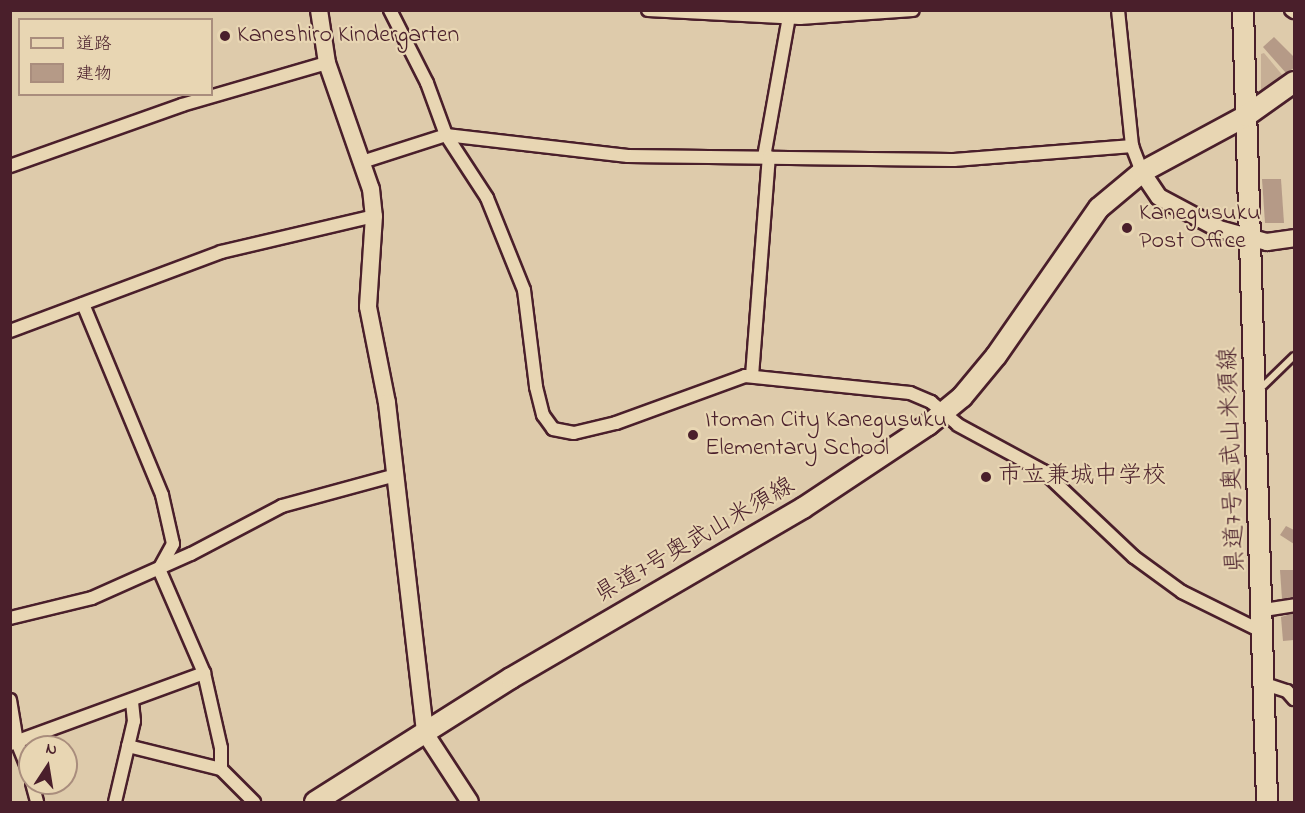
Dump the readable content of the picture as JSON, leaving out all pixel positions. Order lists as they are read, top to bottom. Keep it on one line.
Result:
{"streets":{"main road":["県道7号奥武山米須線"]},"places":["Kaneshiro Kindergarten","Kanegusuku Post Office","Itoman City Kanegusuku Elementary School","市立兼城中学校"],"legend":["道路","建物"],"north":"top"}
